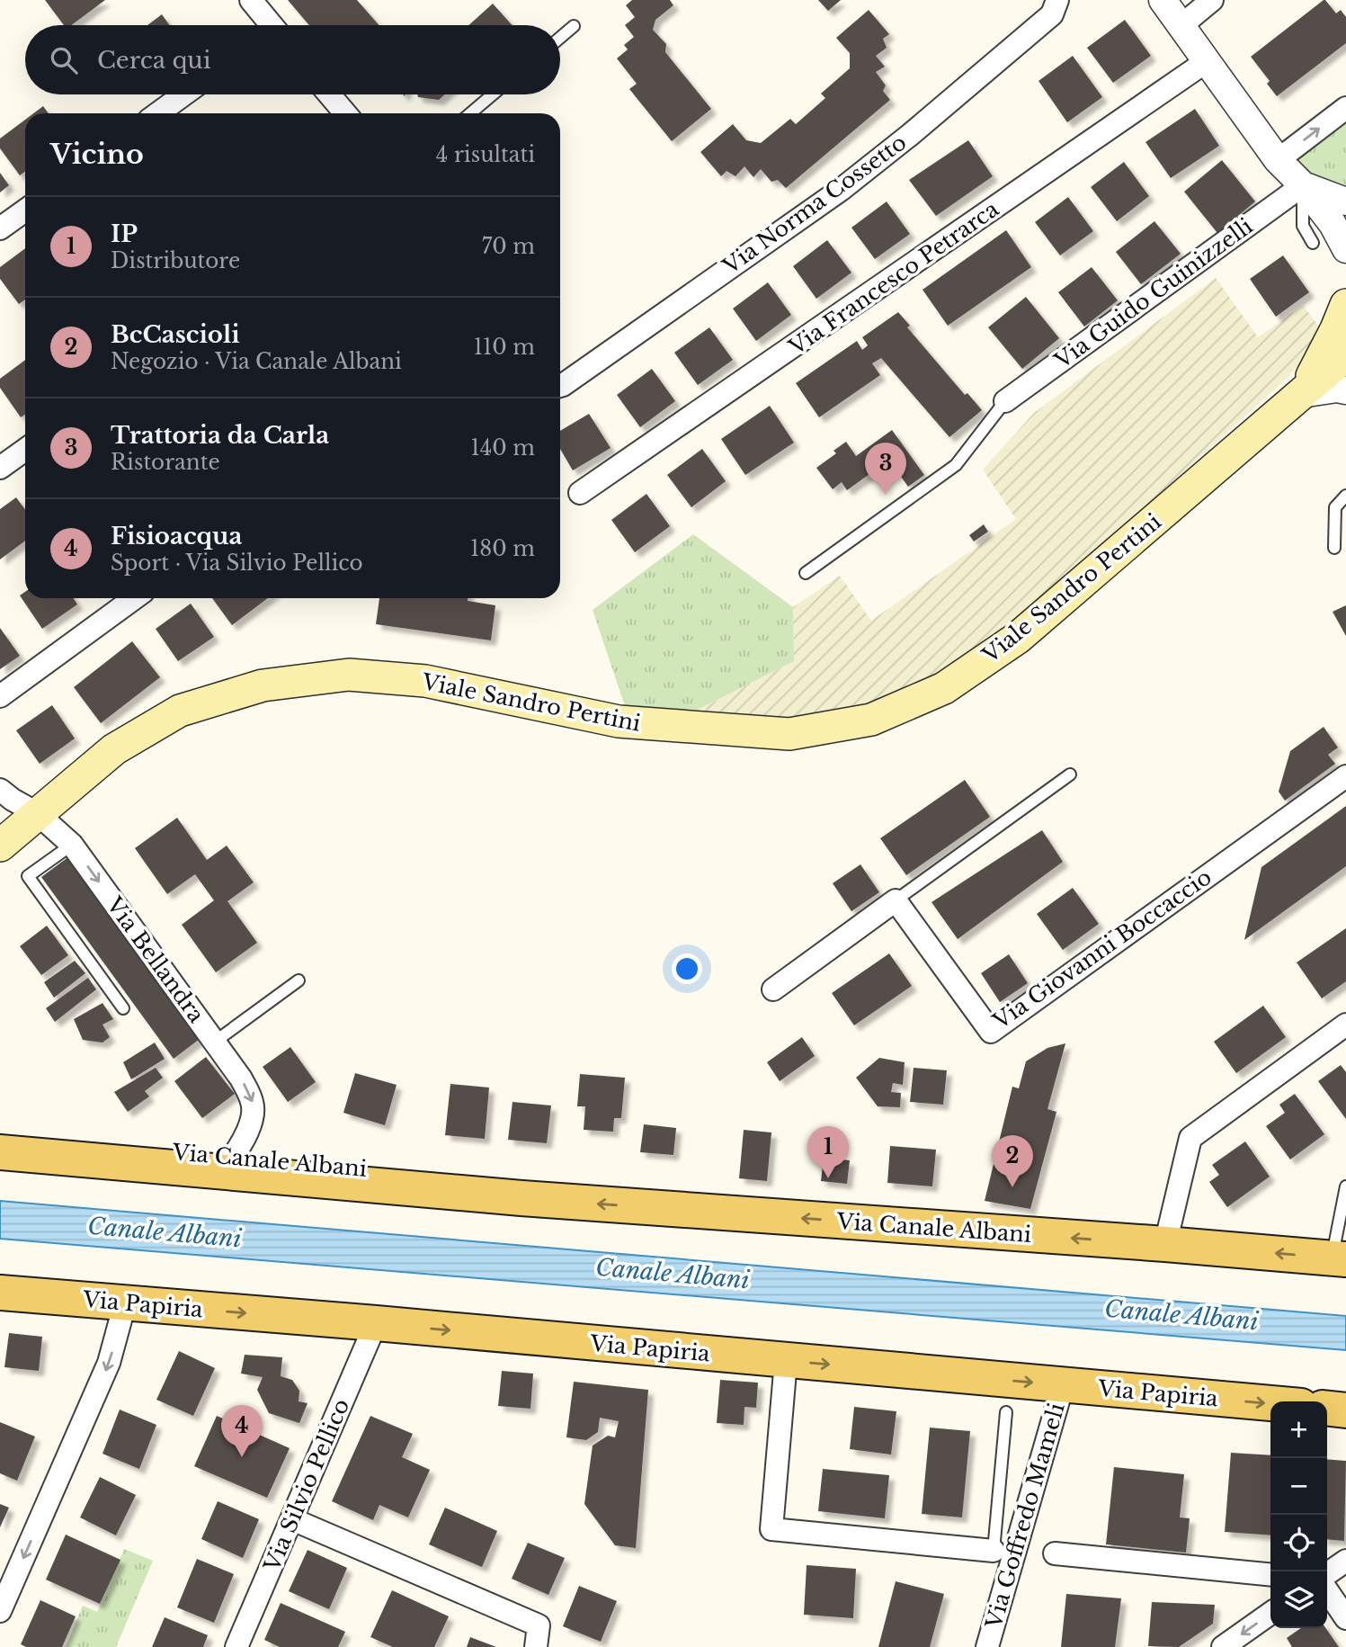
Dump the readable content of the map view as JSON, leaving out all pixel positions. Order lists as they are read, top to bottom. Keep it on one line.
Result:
{"streets":{"main road":["Viale Sandro Pertini","Via Canale Albani","Via Papiria"],"street":["Via Norma Cossetto","Via Francesco Petrarca","Via Guido Guinizzelli","Via Giovanni Boccaccio","Via Bellandra","Via Silvio Pellico","Via Goffredo Mameli"]},"crossings":[["Viale Sandro Pertini","Via Bellandra"],["Via Bellandra","Via Canale Albani"],["Via Papiria","Via Silvio Pellico"],["Via Papiria","Via Goffredo Mameli"]],"one_way":["Via Bellandra","Via Canale Albani","Via Papiria"],"water":["Canale Albani"],"page":{"search":"Cerca qui","heading":["Vicino","4 risultati"],"list":[{"mark":"1","name":"IP","note":"Distributore","value":"70 m"},{"mark":"2","name":"BcCascioli","note":"Negozio · Via Canale Albani","value":"110 m"},{"mark":"3","name":"Trattoria da Carla","note":"Ristorante","value":"140 m"},{"mark":"4","name":"Fisioacqua","note":"Sport · Via Silvio Pellico","value":"180 m"}],"pins":["3","1","2","4"],"map_buttons":["+","−"]}}
